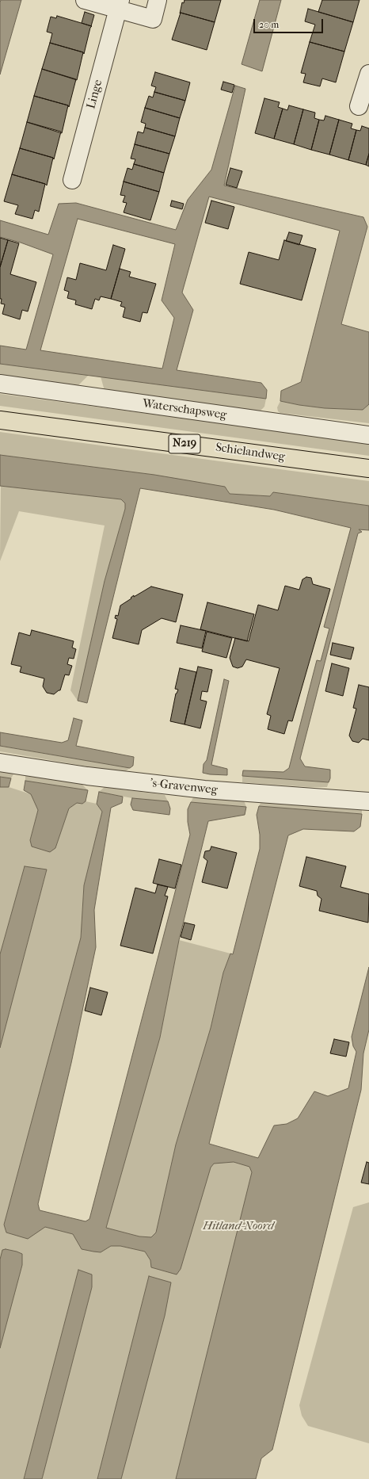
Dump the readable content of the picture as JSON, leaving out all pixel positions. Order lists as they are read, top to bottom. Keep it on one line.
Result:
{"streets":{"main road":["N219","Schielandweg"],"street":["Linge","Waterschapsweg","'s-Gravenweg"]},"parks":["Hitland-Noord"],"scale_bar":"20 m"}
